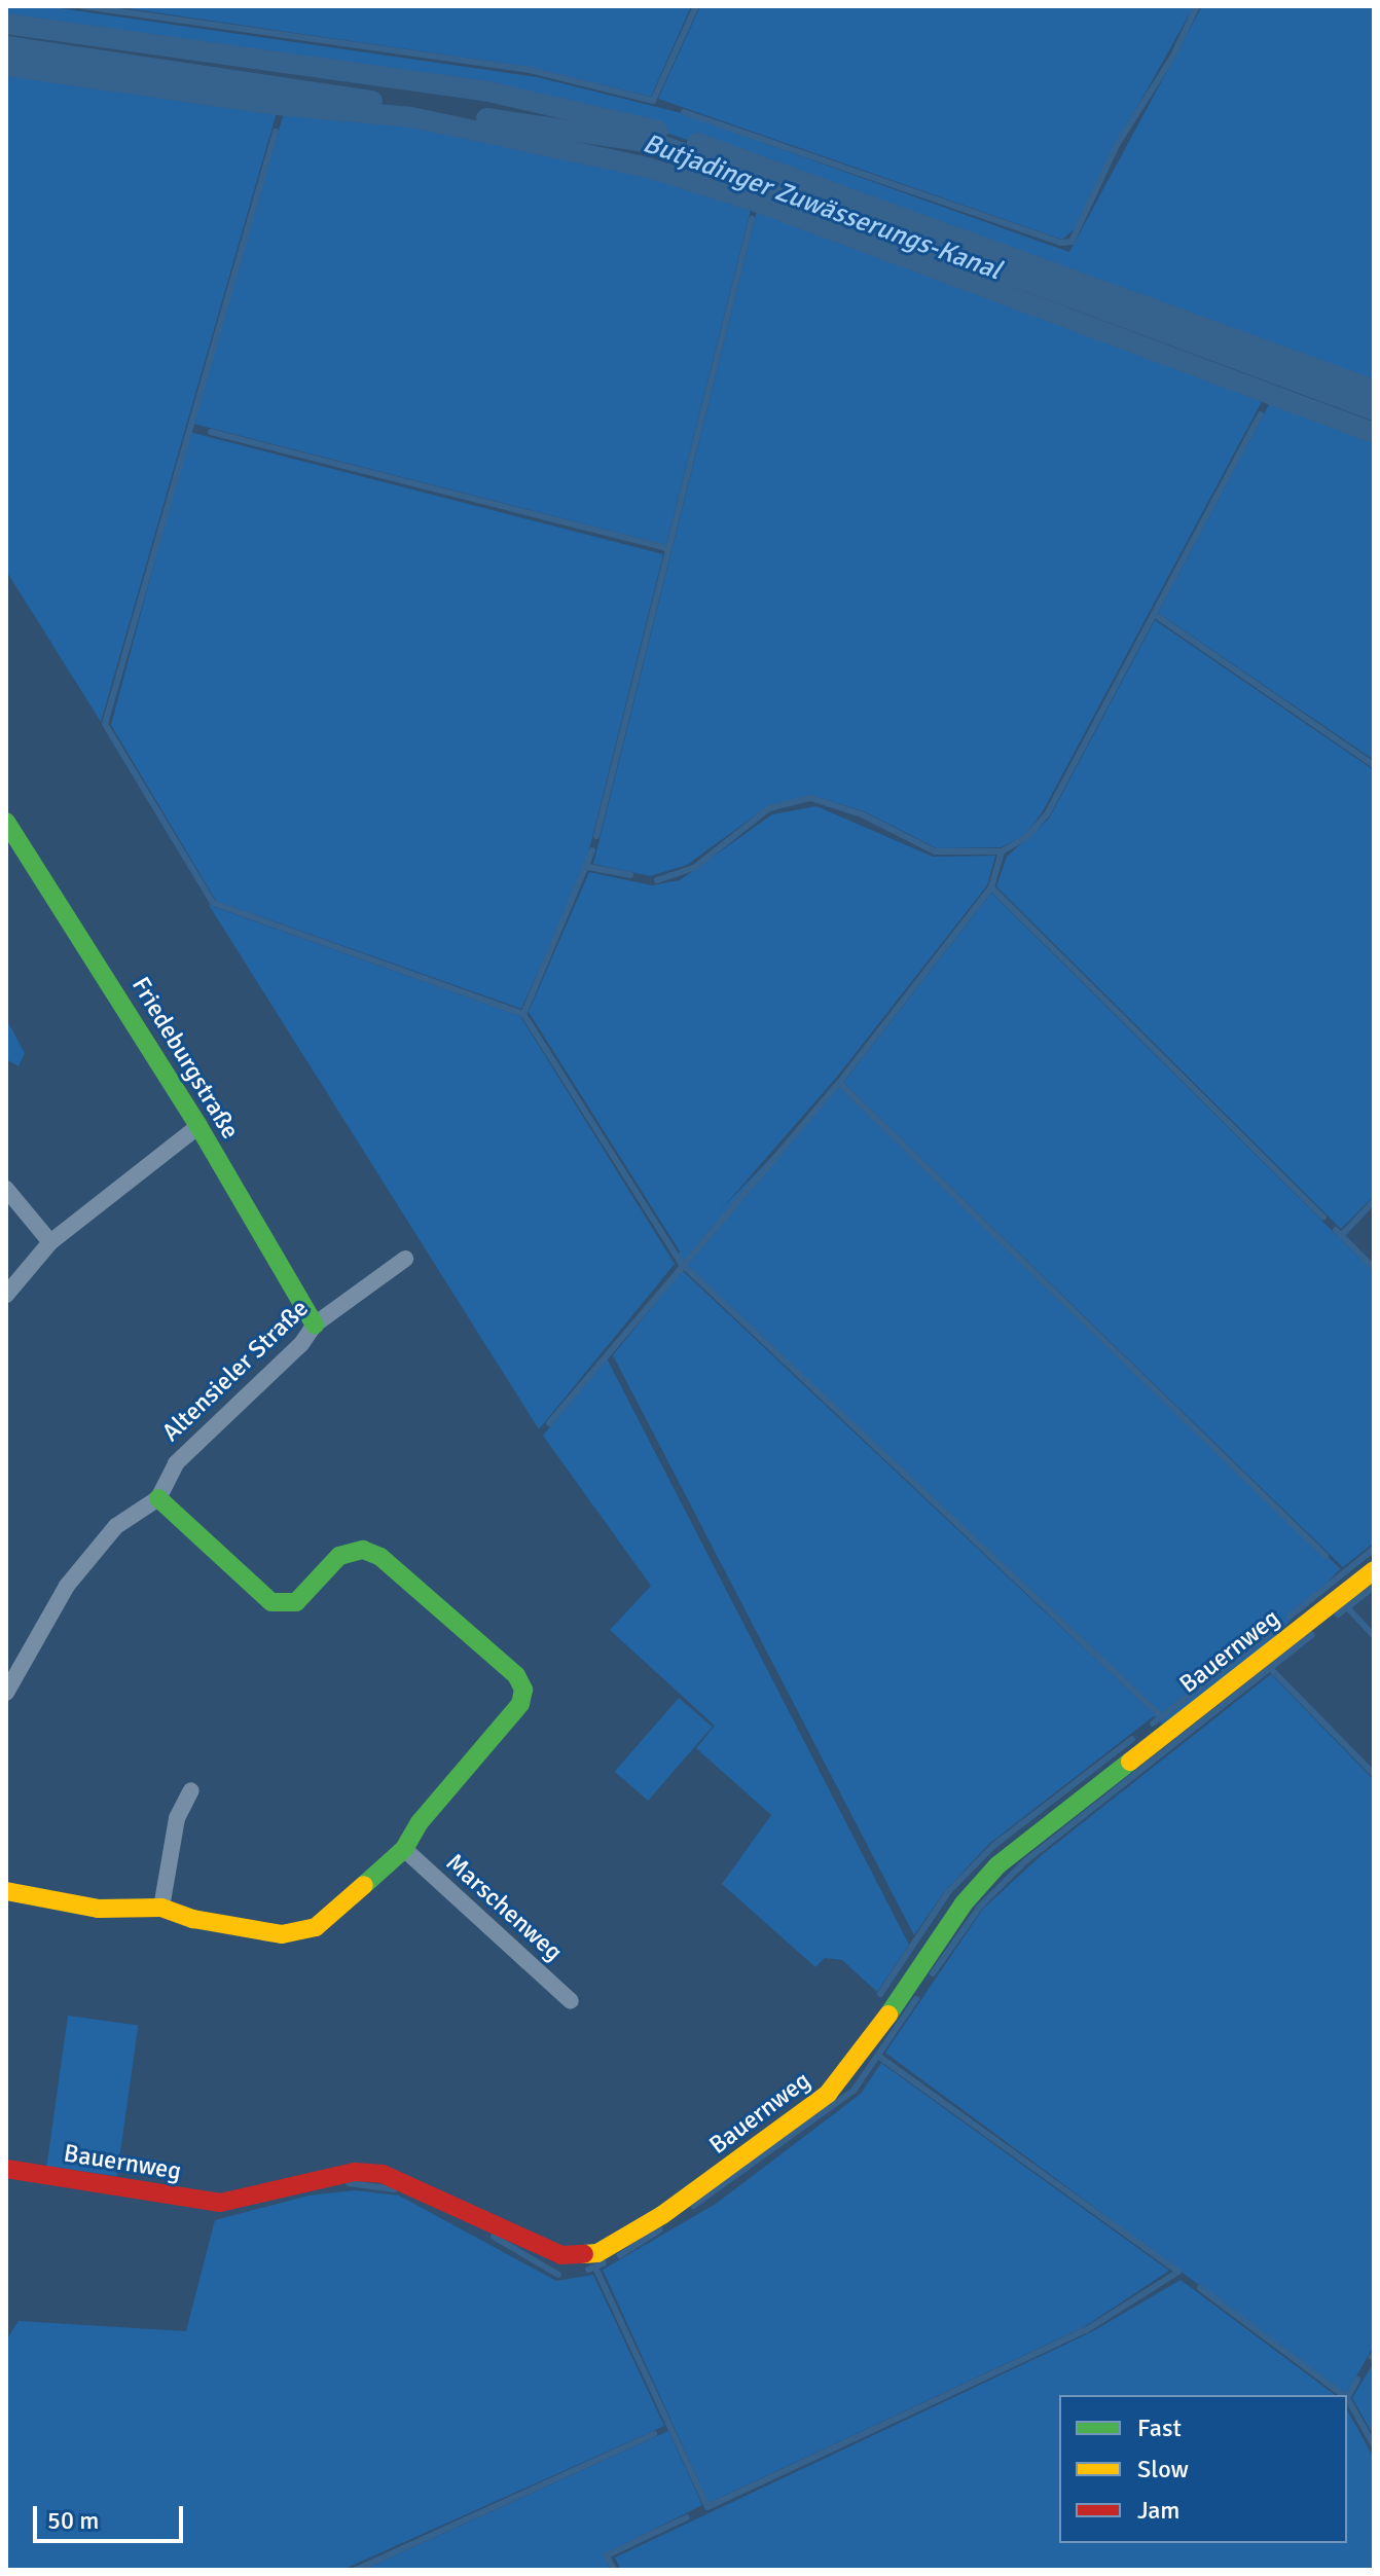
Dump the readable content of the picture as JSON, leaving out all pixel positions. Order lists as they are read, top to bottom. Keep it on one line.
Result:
{"streets":{"street":["Friedeburgstraße","Altensieler Straße","Bauernweg","Marschenweg"]},"crossings":[["Friedeburgstraße","Altensieler Straße"]],"water":["Butjadinger Zuwässerungs-Kanal"],"legend":["Fast","Slow","Jam"],"scale_bar":"50 m"}
